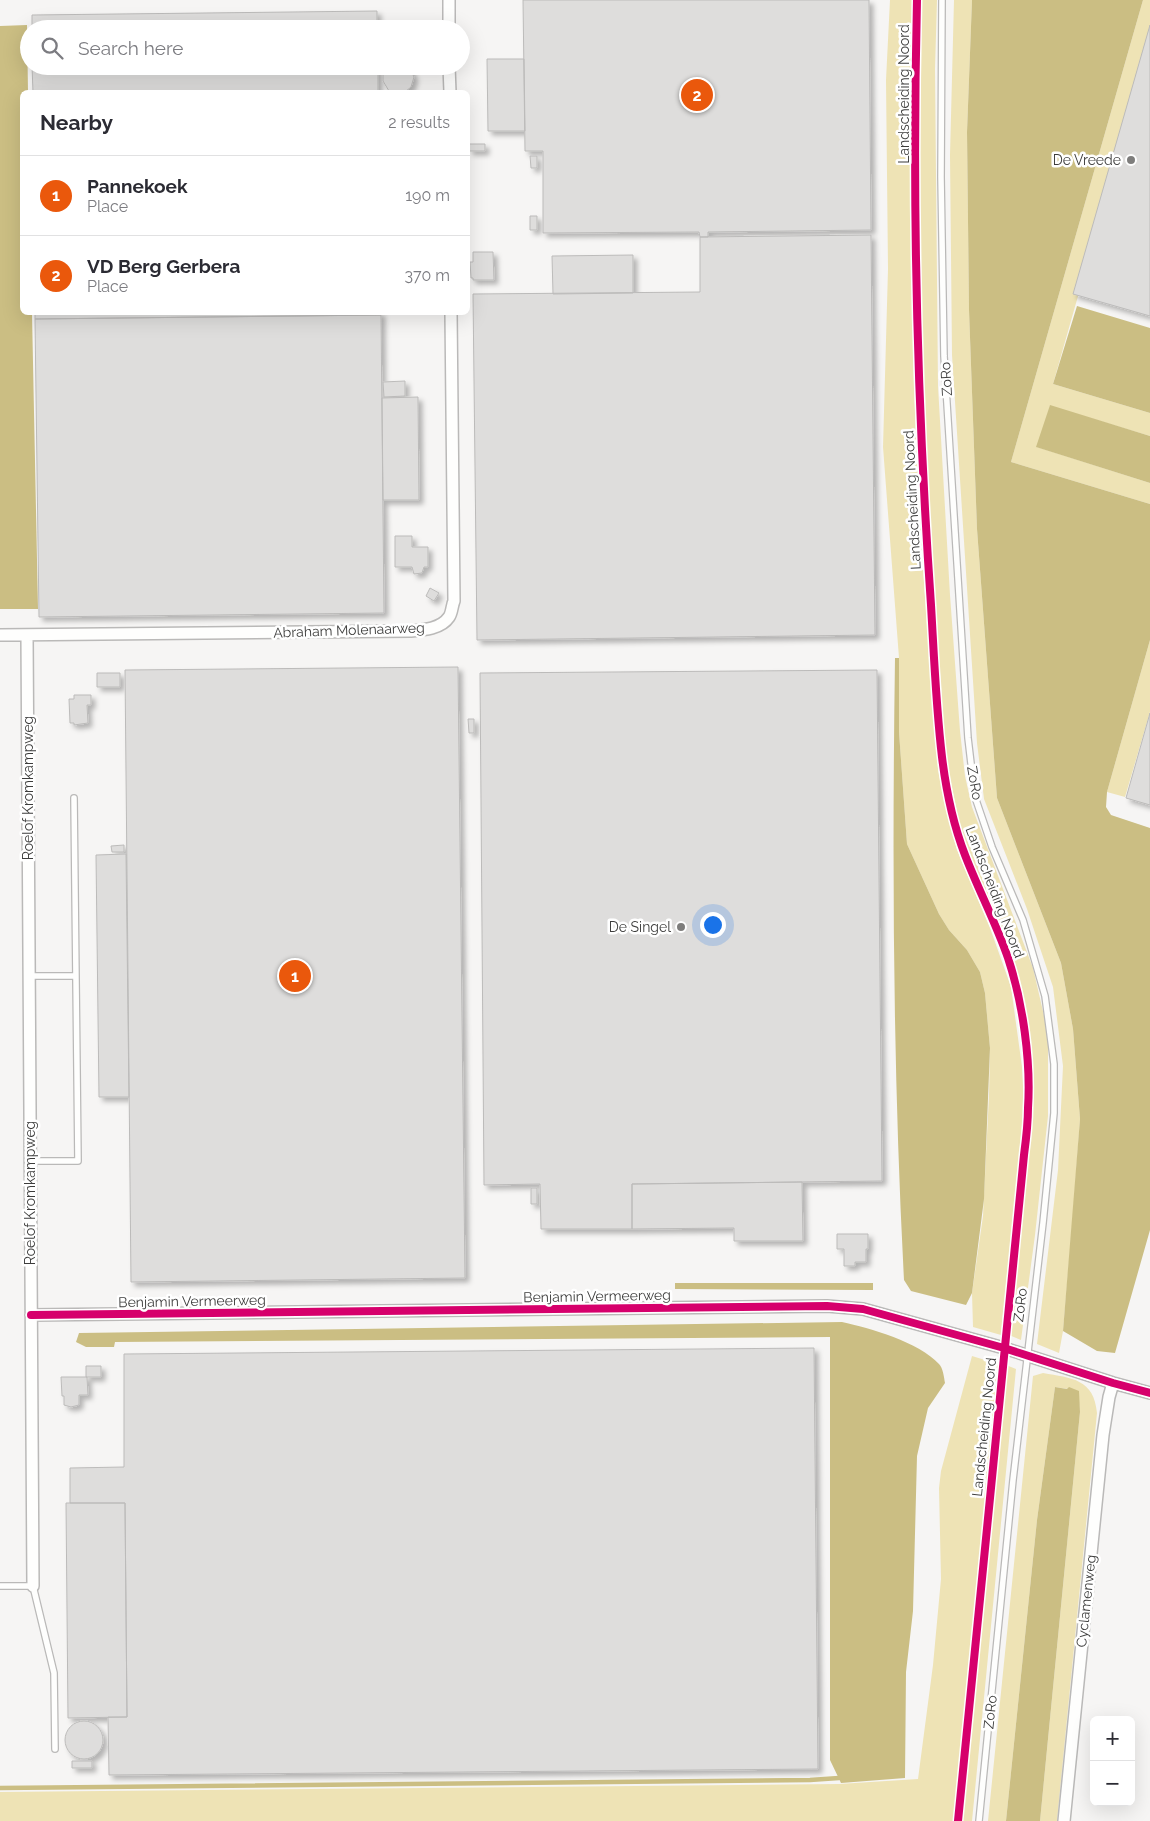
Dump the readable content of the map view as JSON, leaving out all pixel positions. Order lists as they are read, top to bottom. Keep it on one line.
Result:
{"streets":{"street":["Abraham Molenaarweg","Roelof Kromkampweg","Benjamin Vermeerweg","Cyclamenweg"],"lane":["ZoRo"],"cycle path":["Landscheiding Noord"]},"crossings":[["ZoRo","Benjamin Vermeerweg"],["Abraham Molenaarweg","Roelof Kromkampweg"],["Roelof Kromkampweg","Benjamin Vermeerweg"],["Benjamin Vermeerweg","Cyclamenweg"]],"places":["De Vreede","De Singel"],"page":{"search":"Search here","pins":["2","1"],"heading":["Nearby","2 results"],"list":[{"mark":"1","name":"Pannekoek","note":"Place","value":"190 m"},{"mark":"2","name":"VD Berg Gerbera","note":"Place","value":"370 m"}],"map_buttons":["+","−"]}}
